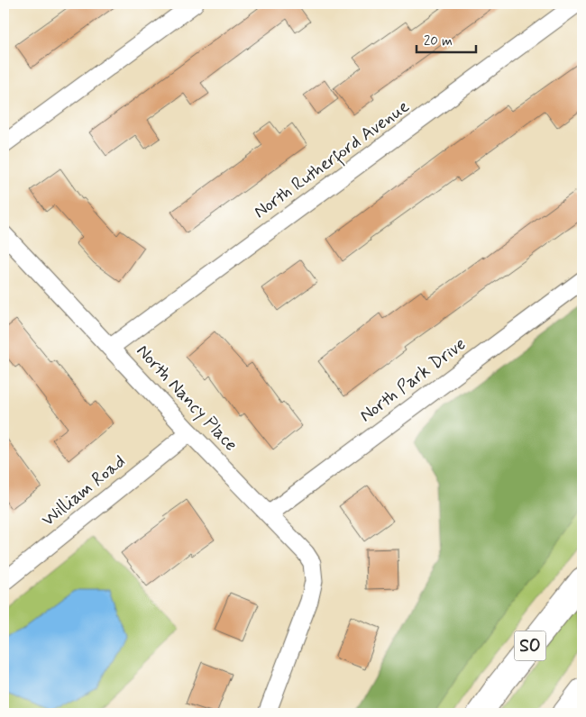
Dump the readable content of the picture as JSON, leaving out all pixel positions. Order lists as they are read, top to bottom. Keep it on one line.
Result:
{"streets":{"highway":["SO"],"street":["North Rutherford Avenue","North Park Drive","North Nancy Place","William Road"]},"crossings":[["North Rutherford Avenue","North Nancy Place"],["North Park Drive","North Nancy Place"],["North Nancy Place","William Road"]],"scale_bar":"20 m"}
